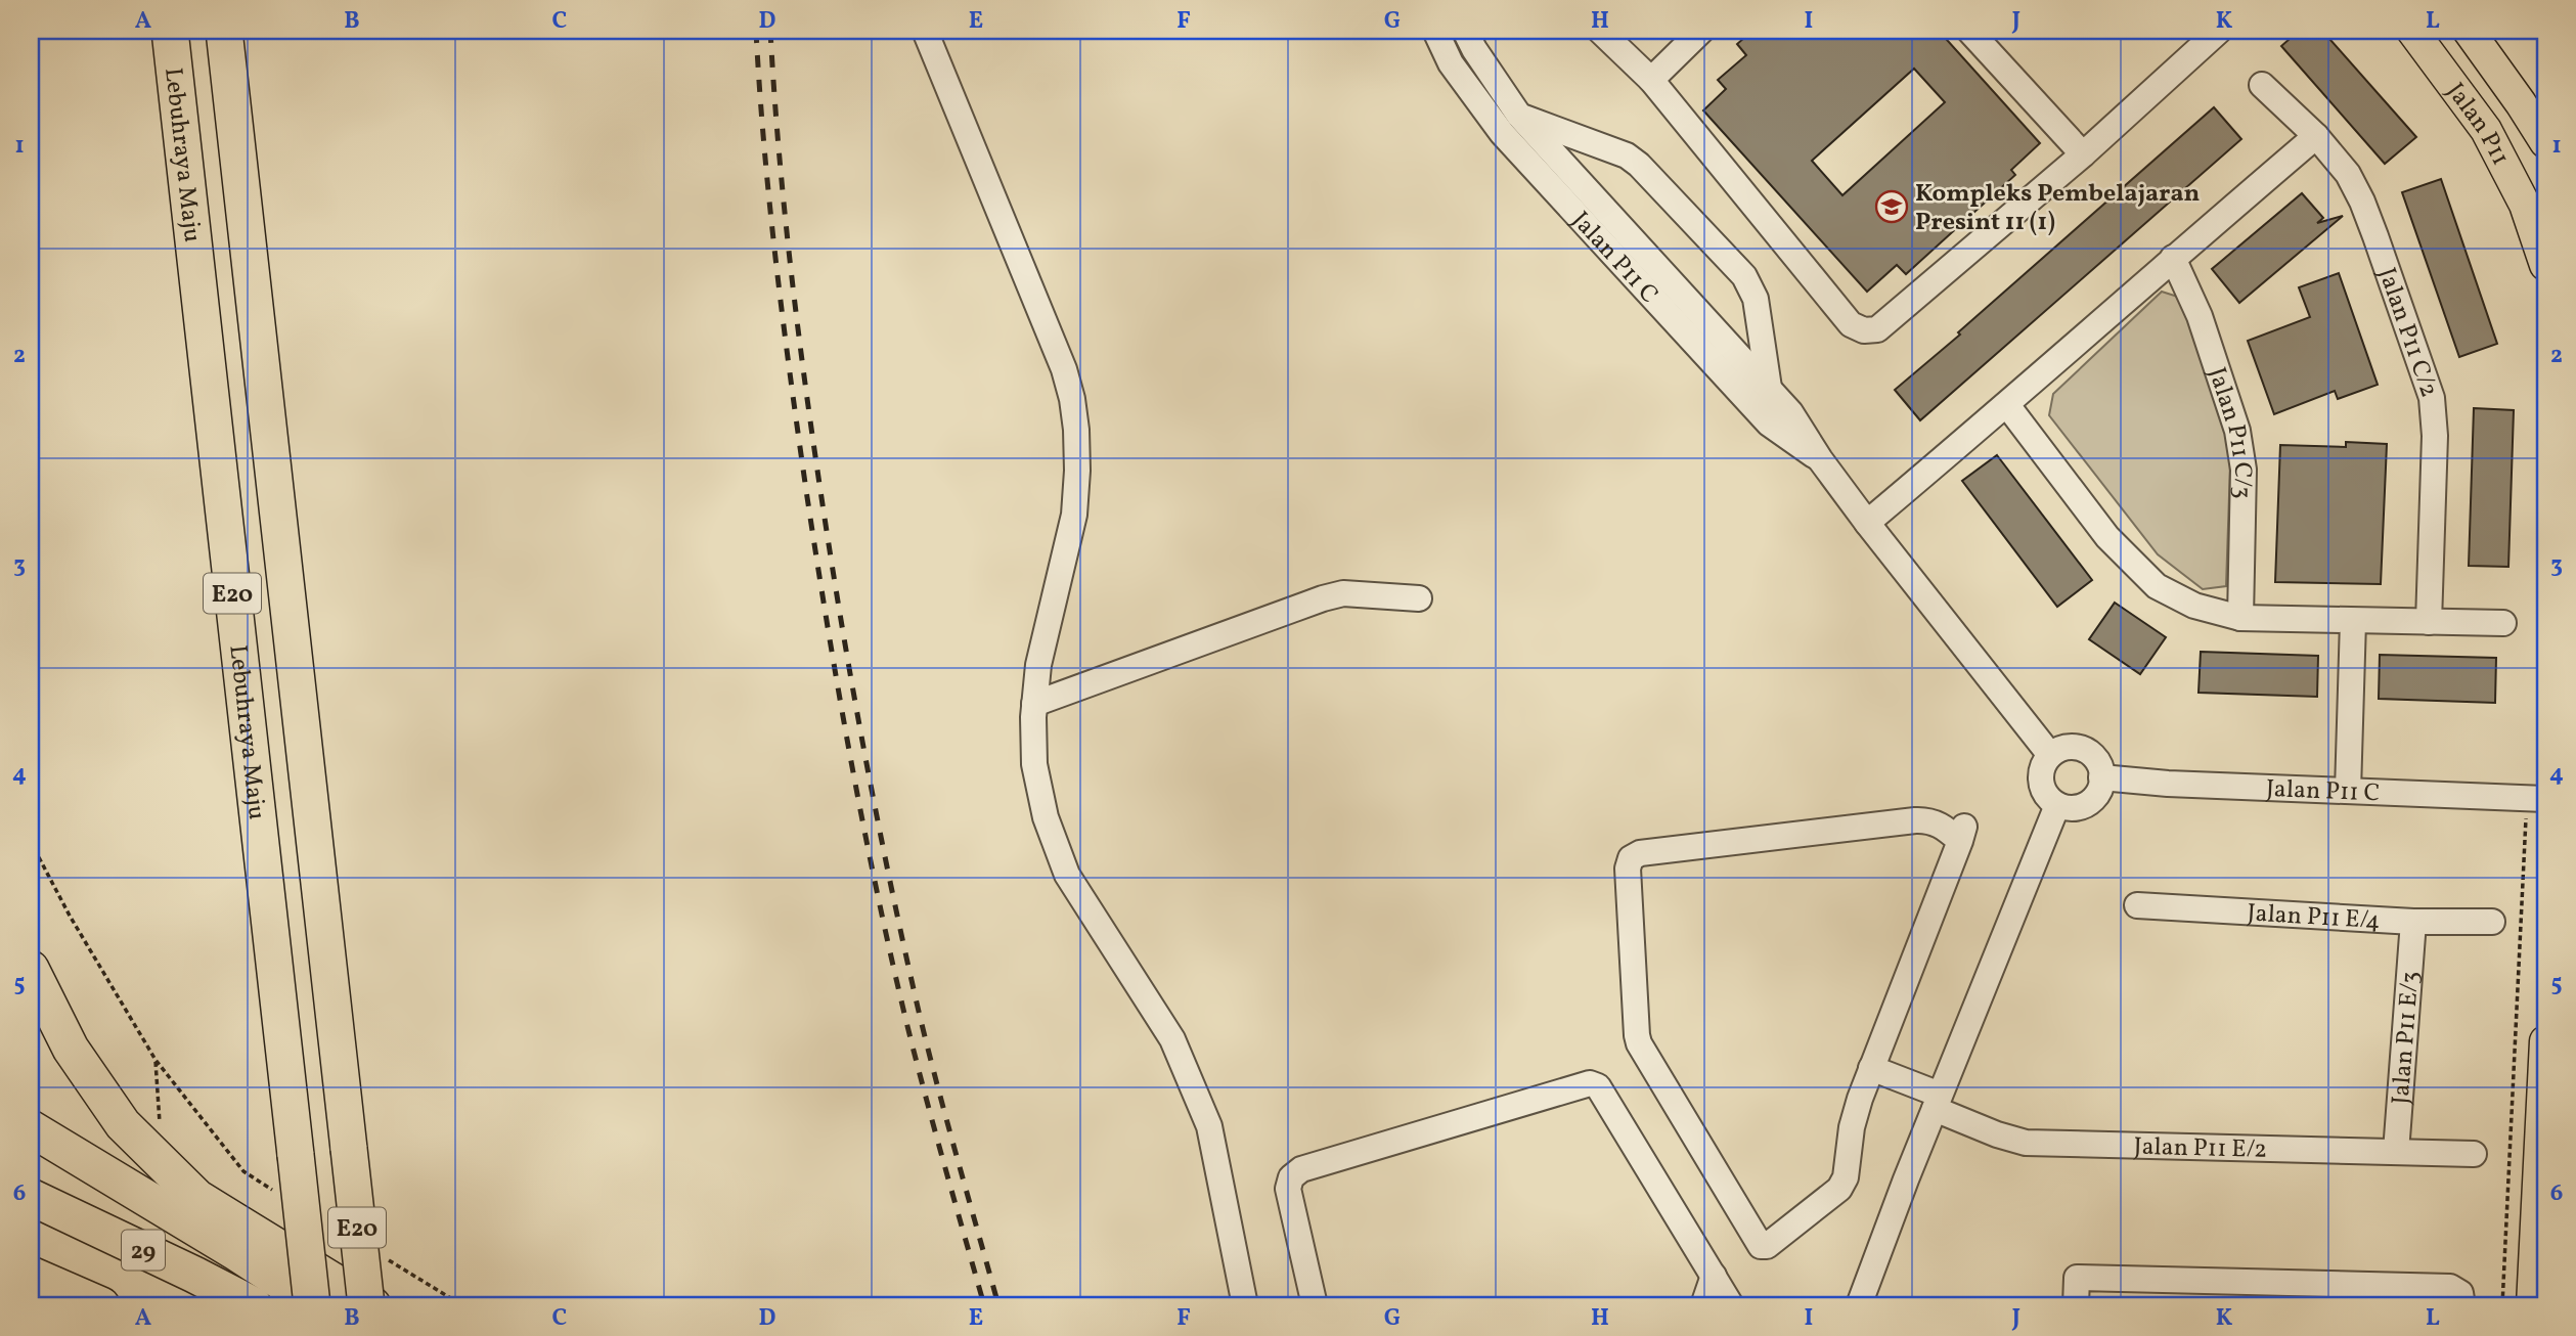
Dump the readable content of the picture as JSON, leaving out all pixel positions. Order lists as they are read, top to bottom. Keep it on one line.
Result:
{"streets":{"highway":["Lebuhraya Maju","E20","29"],"main road":["Jalan P11"],"street":["Jalan P11 C","Jalan P11 C/2","Jalan P11 C/3","Jalan P11 E/4","Jalan P11 E/3","Jalan P11 E/2"]},"crossings":[["Jalan P11 E/4","Jalan P11 E/3"],["Jalan P11 E/3","Jalan P11 E/2"]],"places":{"school or university":["Kompleks Pembelajaran Presint 11 (1)"]},"grid":{"columns":["A","B","C","D","E","F","G","H","I","J","K","L"],"rows":["1","2","3","4","5","6"]}}
